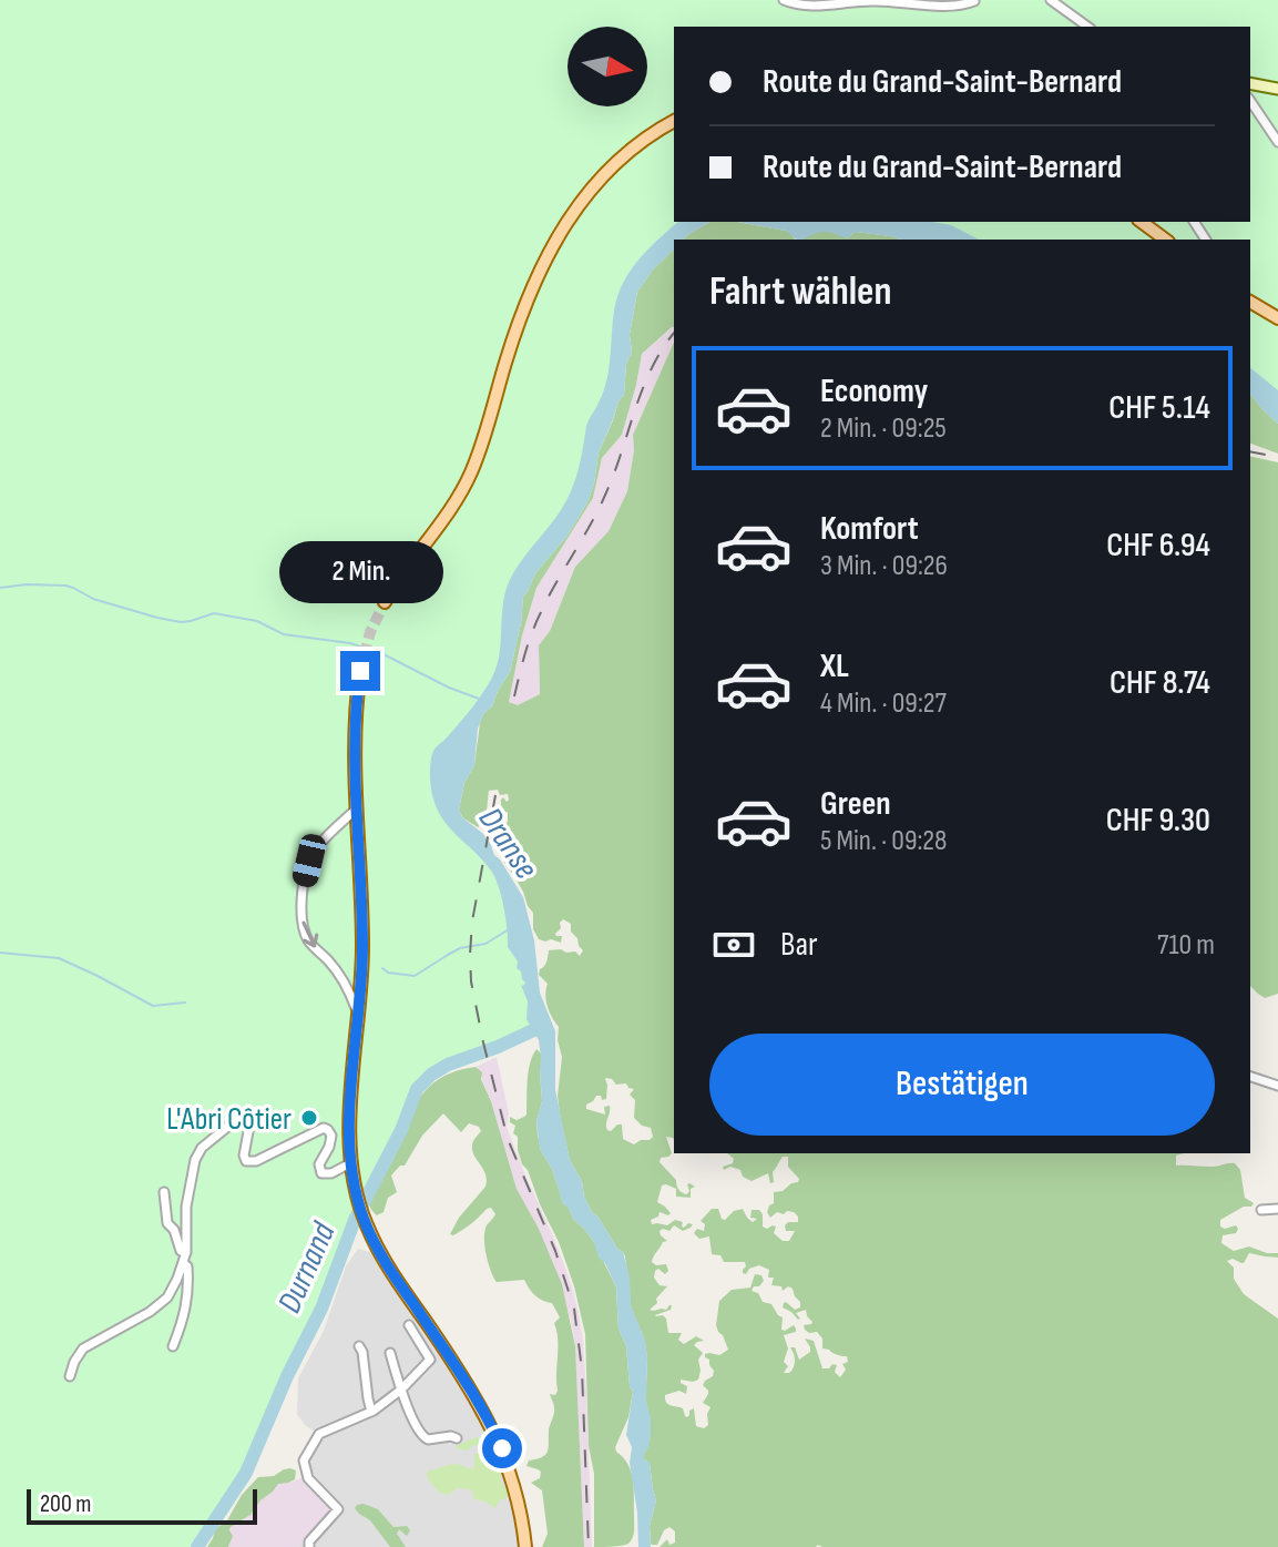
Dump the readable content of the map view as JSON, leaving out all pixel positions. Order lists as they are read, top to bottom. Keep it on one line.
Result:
{"water":["Dranse","Durnand"],"places":["L'Abri Côtier"],"scale_bar":"200 m","north":"right","page":{"banner":["Route du Grand-Saint-Bernard","Route du Grand-Saint-Bernard"],"heading":"Fahrt wählen","list":[{"name":"Economy","note":"2 Min. · 09:25","value":"CHF 5.14"},{"name":"Komfort","note":"3 Min. · 09:26","value":"CHF 6.94"},{"name":"XL","note":"4 Min. · 09:27","value":"CHF 8.74"},{"name":"Green","note":"5 Min. · 09:28","value":"CHF 9.30"}],"bubble":"2 Min.","pay":["Bar","710 m"],"buttons":"Bestätigen","scale":"200 m"}}
